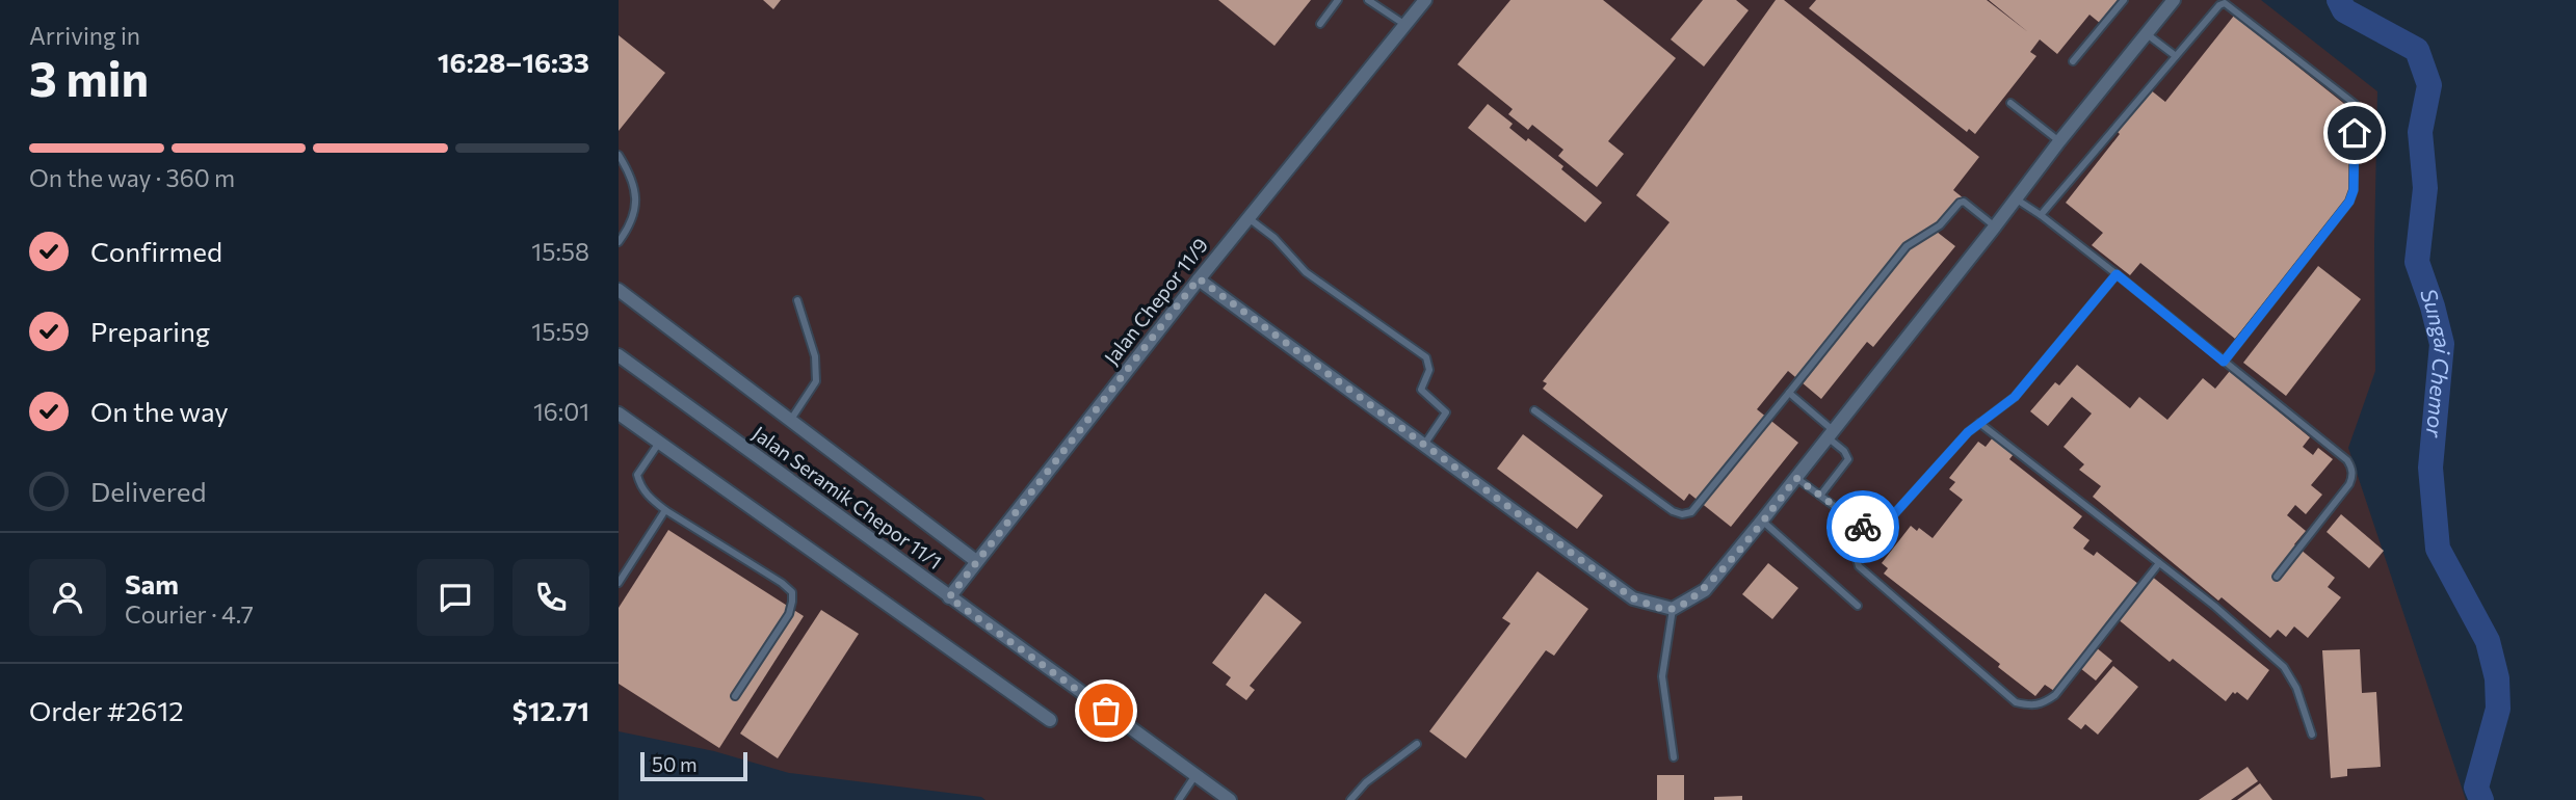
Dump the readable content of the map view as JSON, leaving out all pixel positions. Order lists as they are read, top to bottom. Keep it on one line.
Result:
{"streets":{"street":["Jalan Chepor 11/9","Jalan Seramik Chepor 11/1"]},"crossings":[["Jalan Chepor 11/9","Jalan Seramik Chepor 11/1"]],"water":["Sungai Chemor"],"scale_bar":"50 m","page":{"heading":["3 min","Arriving in","16:28–16:33"],"panel":["Sam","Courier · 4.7","Order #2612","$12.71"],"bar":"On the way · 360 m","list":[["Confirmed","15:58"],["Preparing","15:59"],["On the way","16:01"],"Delivered"],"scale":"50 m"}}
